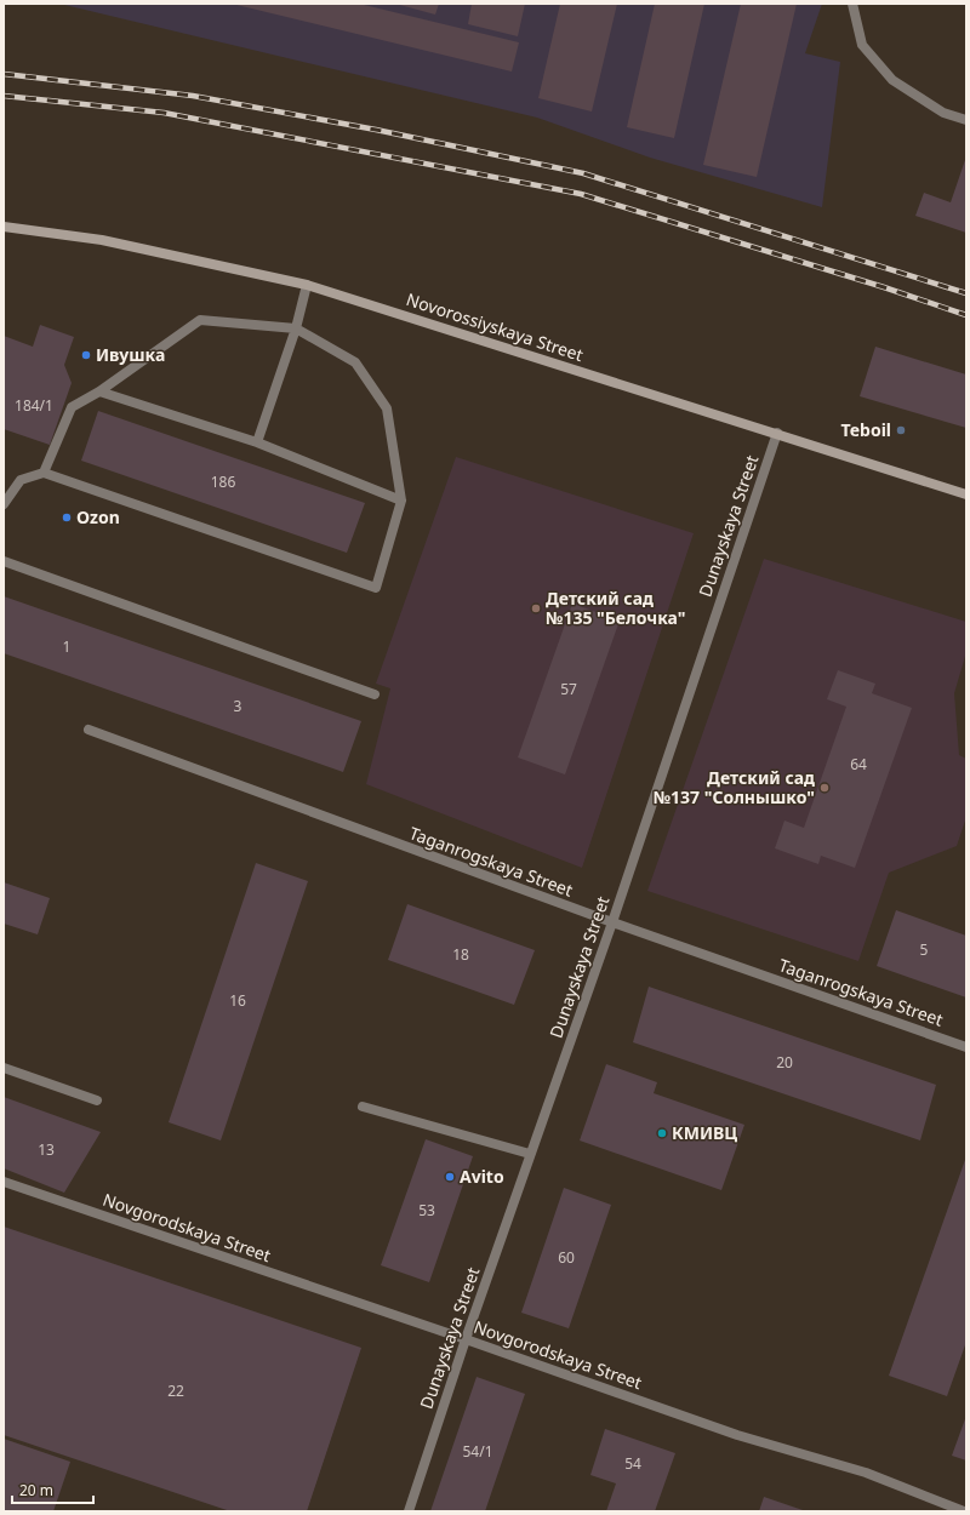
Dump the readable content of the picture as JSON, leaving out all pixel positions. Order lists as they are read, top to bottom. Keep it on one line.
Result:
{"streets":{"main road":["Novorossiyskaya Street"],"street":["Dunayskaya Street","Taganrogskaya Street","Novgorodskaya Street"]},"crossings":[["Novorossiyskaya Street","Dunayskaya Street"],["Dunayskaya Street","Taganrogskaya Street"],["Dunayskaya Street","Novgorodskaya Street"]],"places":["Ивушка","Teboil","Ozon","Детский сад №135 \"Белочка\"","Детский сад №137 \"Солнышко\"","КМИВЦ","Avito"],"house_numbers":["184/1","186","1","57","3","64","5","18","16","20","13","53","60","22","54/1","54"],"scale_bar":"20 m"}
